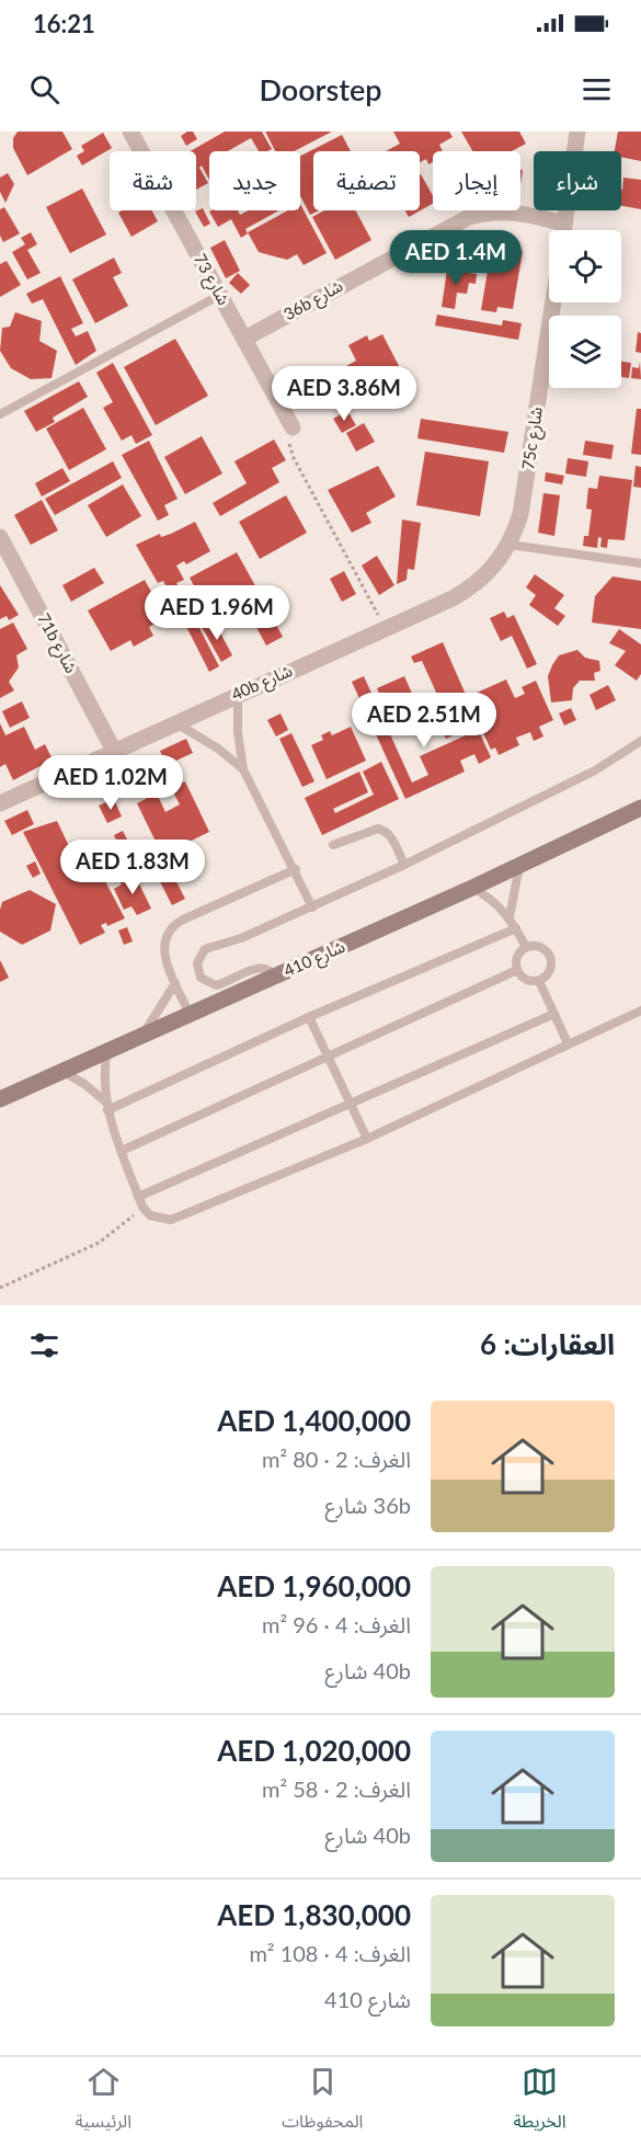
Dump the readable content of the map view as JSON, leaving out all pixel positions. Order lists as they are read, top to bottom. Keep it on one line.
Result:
{"streets":{"street":["شارع 73","36b شارع","75c شارع","71b شارع","40b شارع","شارع 410"]},"crossings":[["شارع 73","36b شارع"],["75c شارع","40b شارع"],["71b شارع","40b شارع"]],"page":{"status":"16:21","header":"Doorstep","chip":["شراء","إيجار","تصفية","جديد","شقة"],"price":["AED 1.4M","AED 3.86M","AED 1.96M","AED 2.51M","AED 1.02M","AED 1.83M"],"heading":"العقارات: 6","list":[{"name":"AED 1,400,000","note":"الغرف: 2 · 80 m² · 36b شارع"},{"name":"AED 1,960,000","note":"الغرف: 4 · 96 m² · 40b شارع"},{"name":"AED 1,020,000","note":"الغرف: 2 · 58 m² · 40b شارع"},{"name":"AED 1,830,000","note":"الغرف: 4 · 108 m² · شارع 410"}],"tabs":["الخريطة","المحفوظات","الرئيسية"]}}
